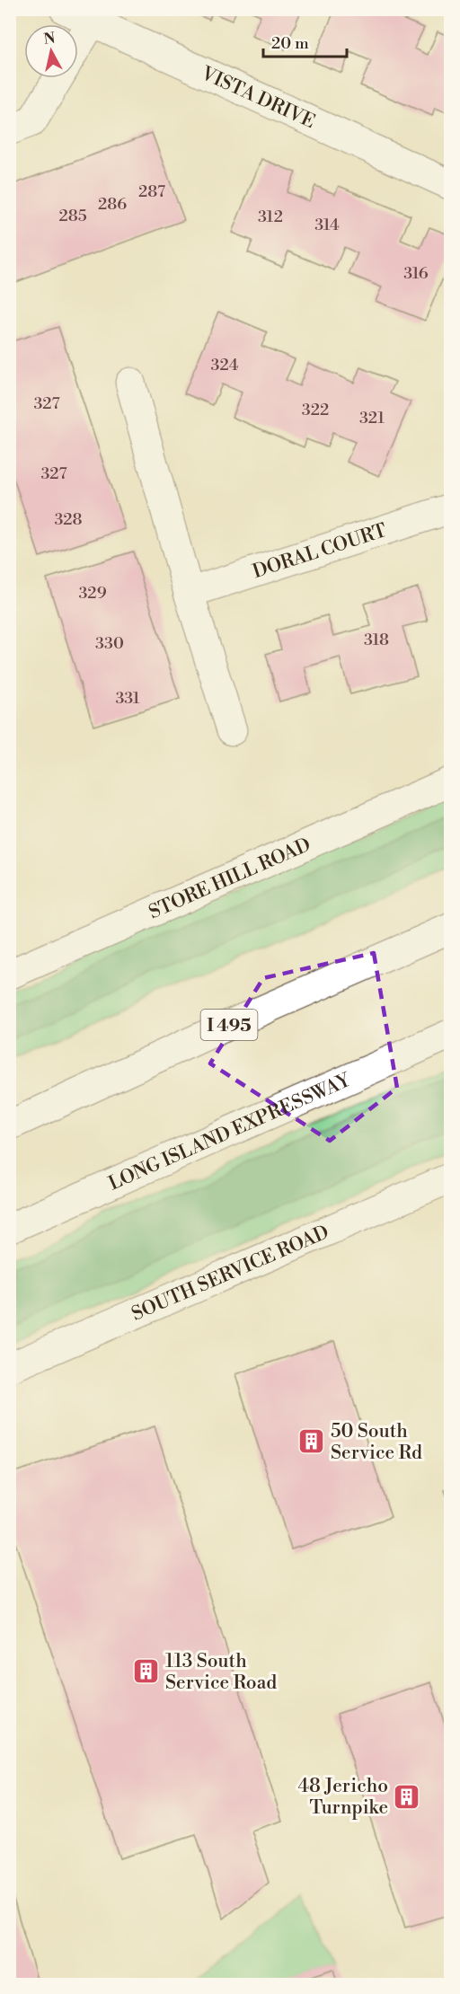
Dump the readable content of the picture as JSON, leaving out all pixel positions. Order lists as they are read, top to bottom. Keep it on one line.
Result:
{"streets":{"main road":["VISTA DRIVE","DORAL COURT","STORE HILL ROAD","I 495","LONG ISLAND EXPRESSWAY","SOUTH SERVICE ROAD"]},"places":{"building":["50 South Service Rd","113 South Service Road","48 Jericho Turnpike"]},"house_numbers":["287","286","285","312","314","316","324","327","322","321","327","328","329","318","330","331"],"scale_bar":"20 m","north":"top"}
